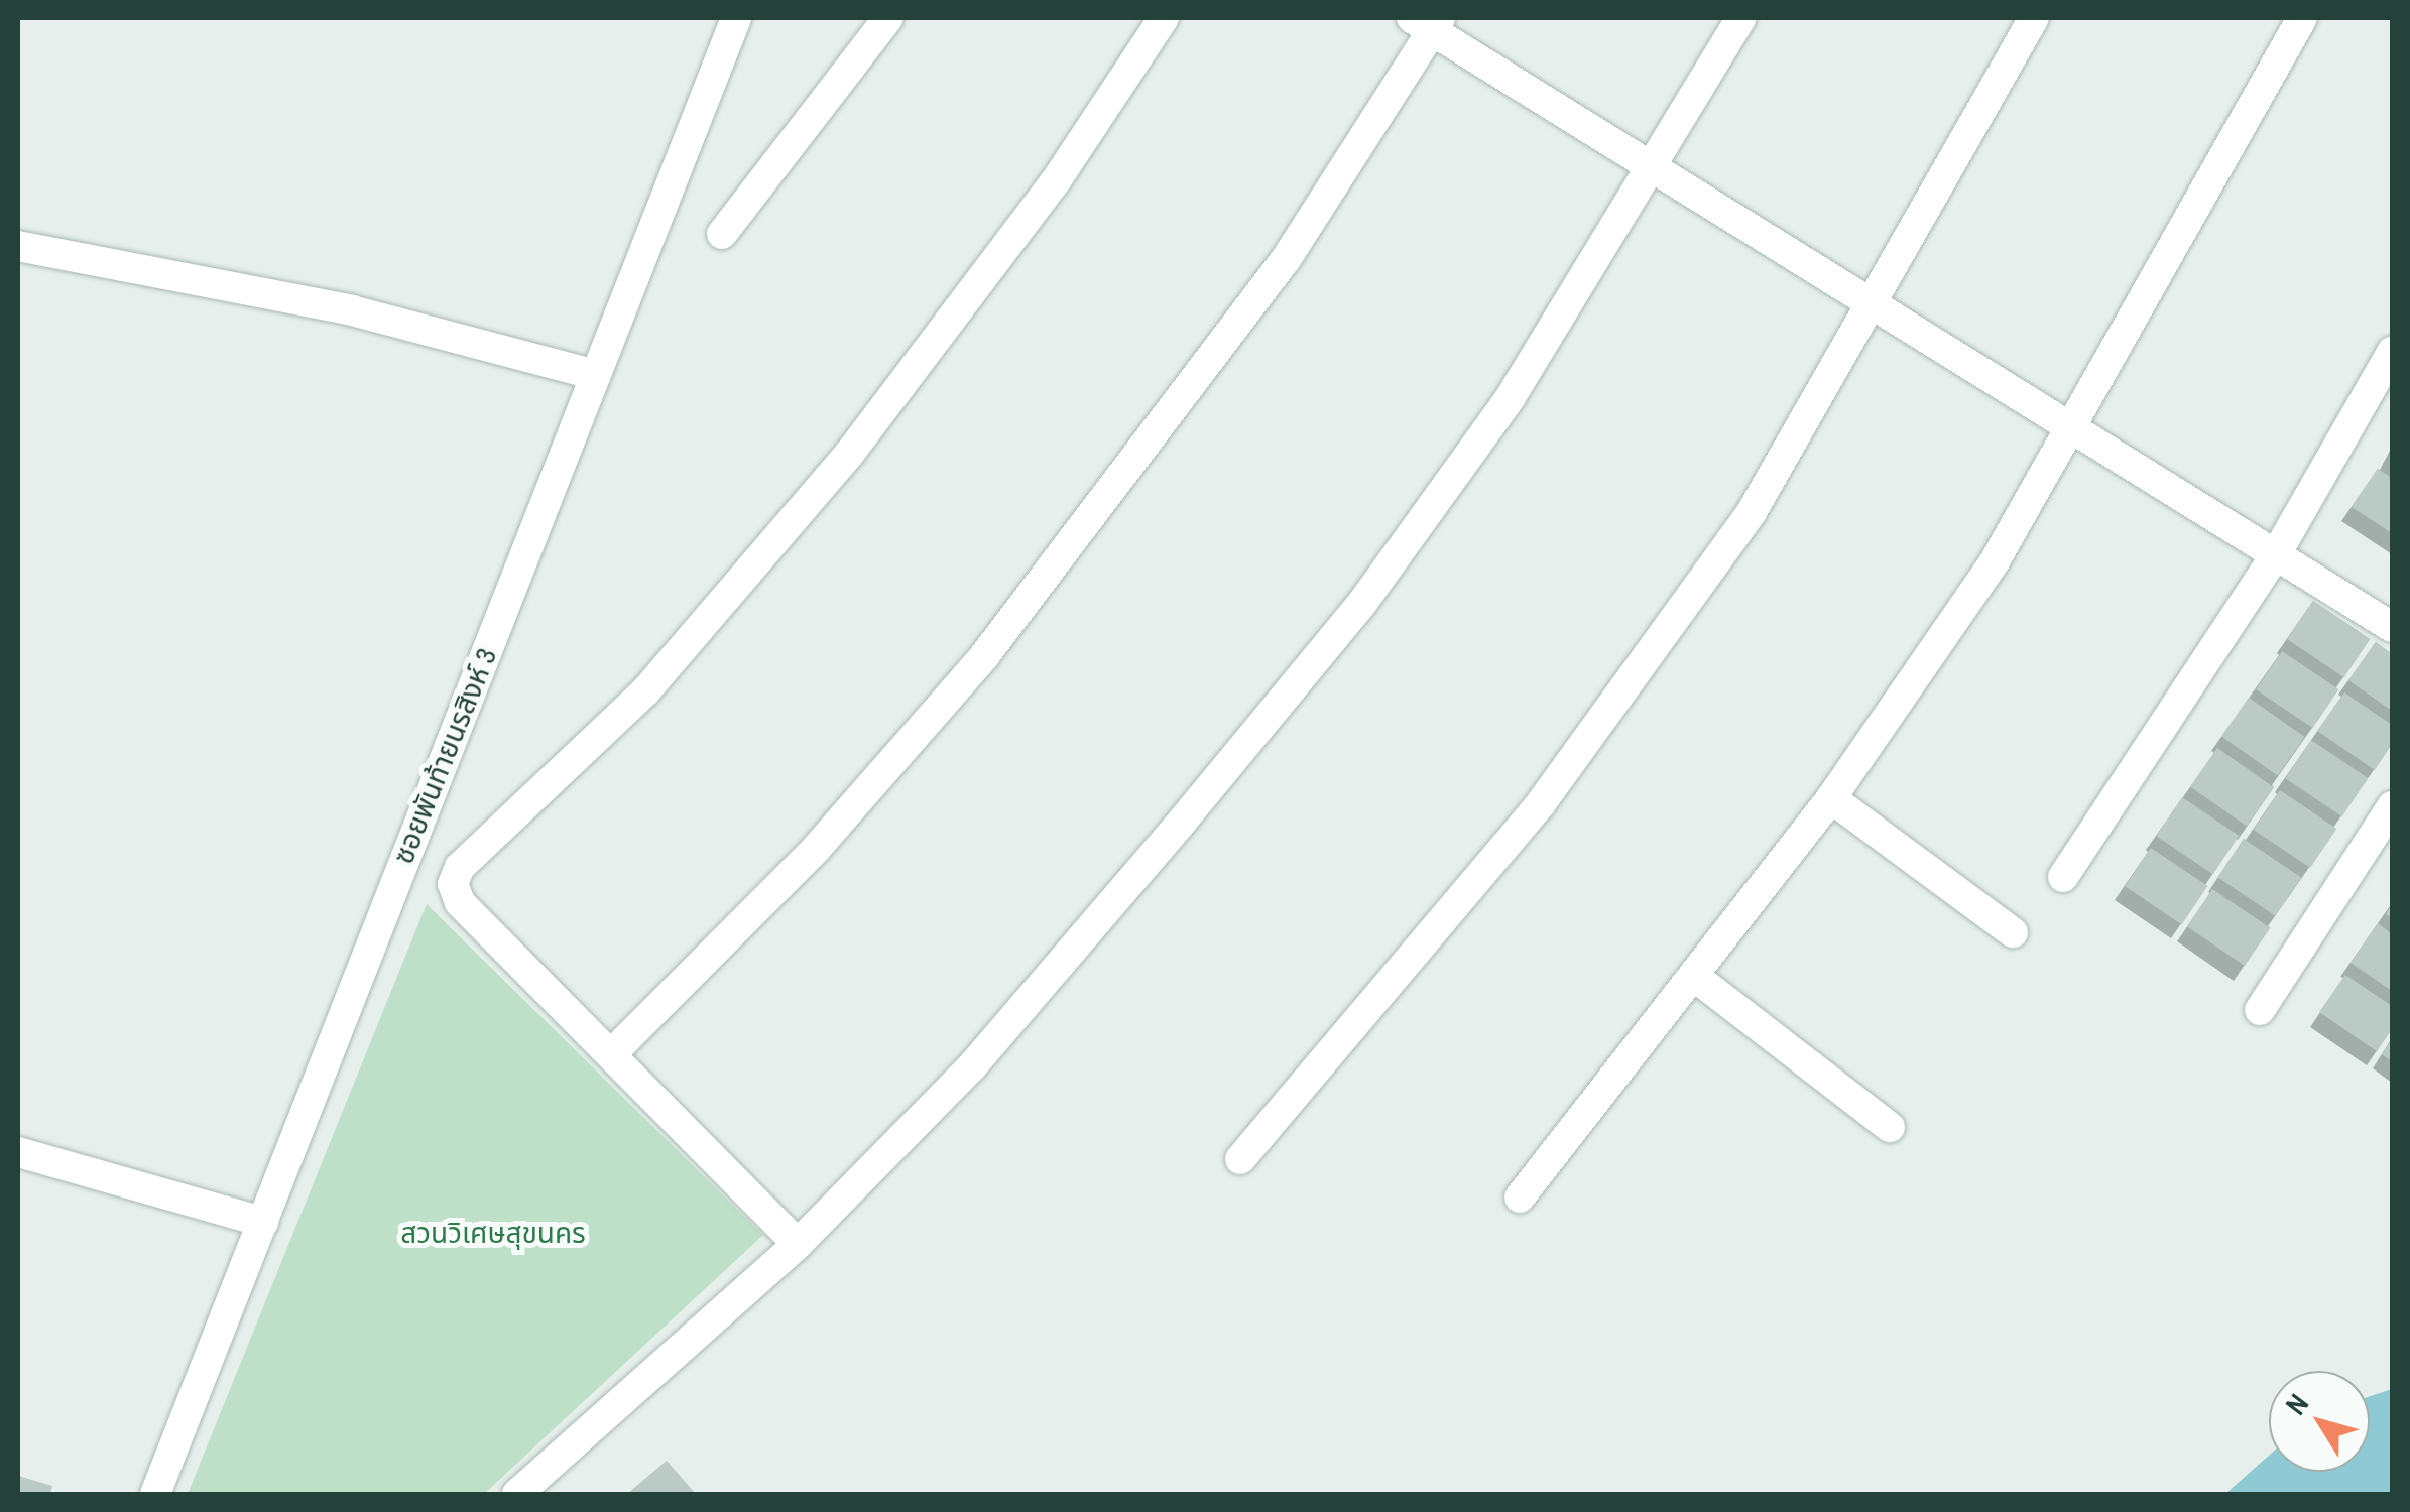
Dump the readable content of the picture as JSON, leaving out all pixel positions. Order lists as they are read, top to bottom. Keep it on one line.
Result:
{"streets":{"street":["ซอยพันท้ายนรสิงห์ 3"]},"parks":["สวนวิเศษสุขนคร"],"north":"top left"}
